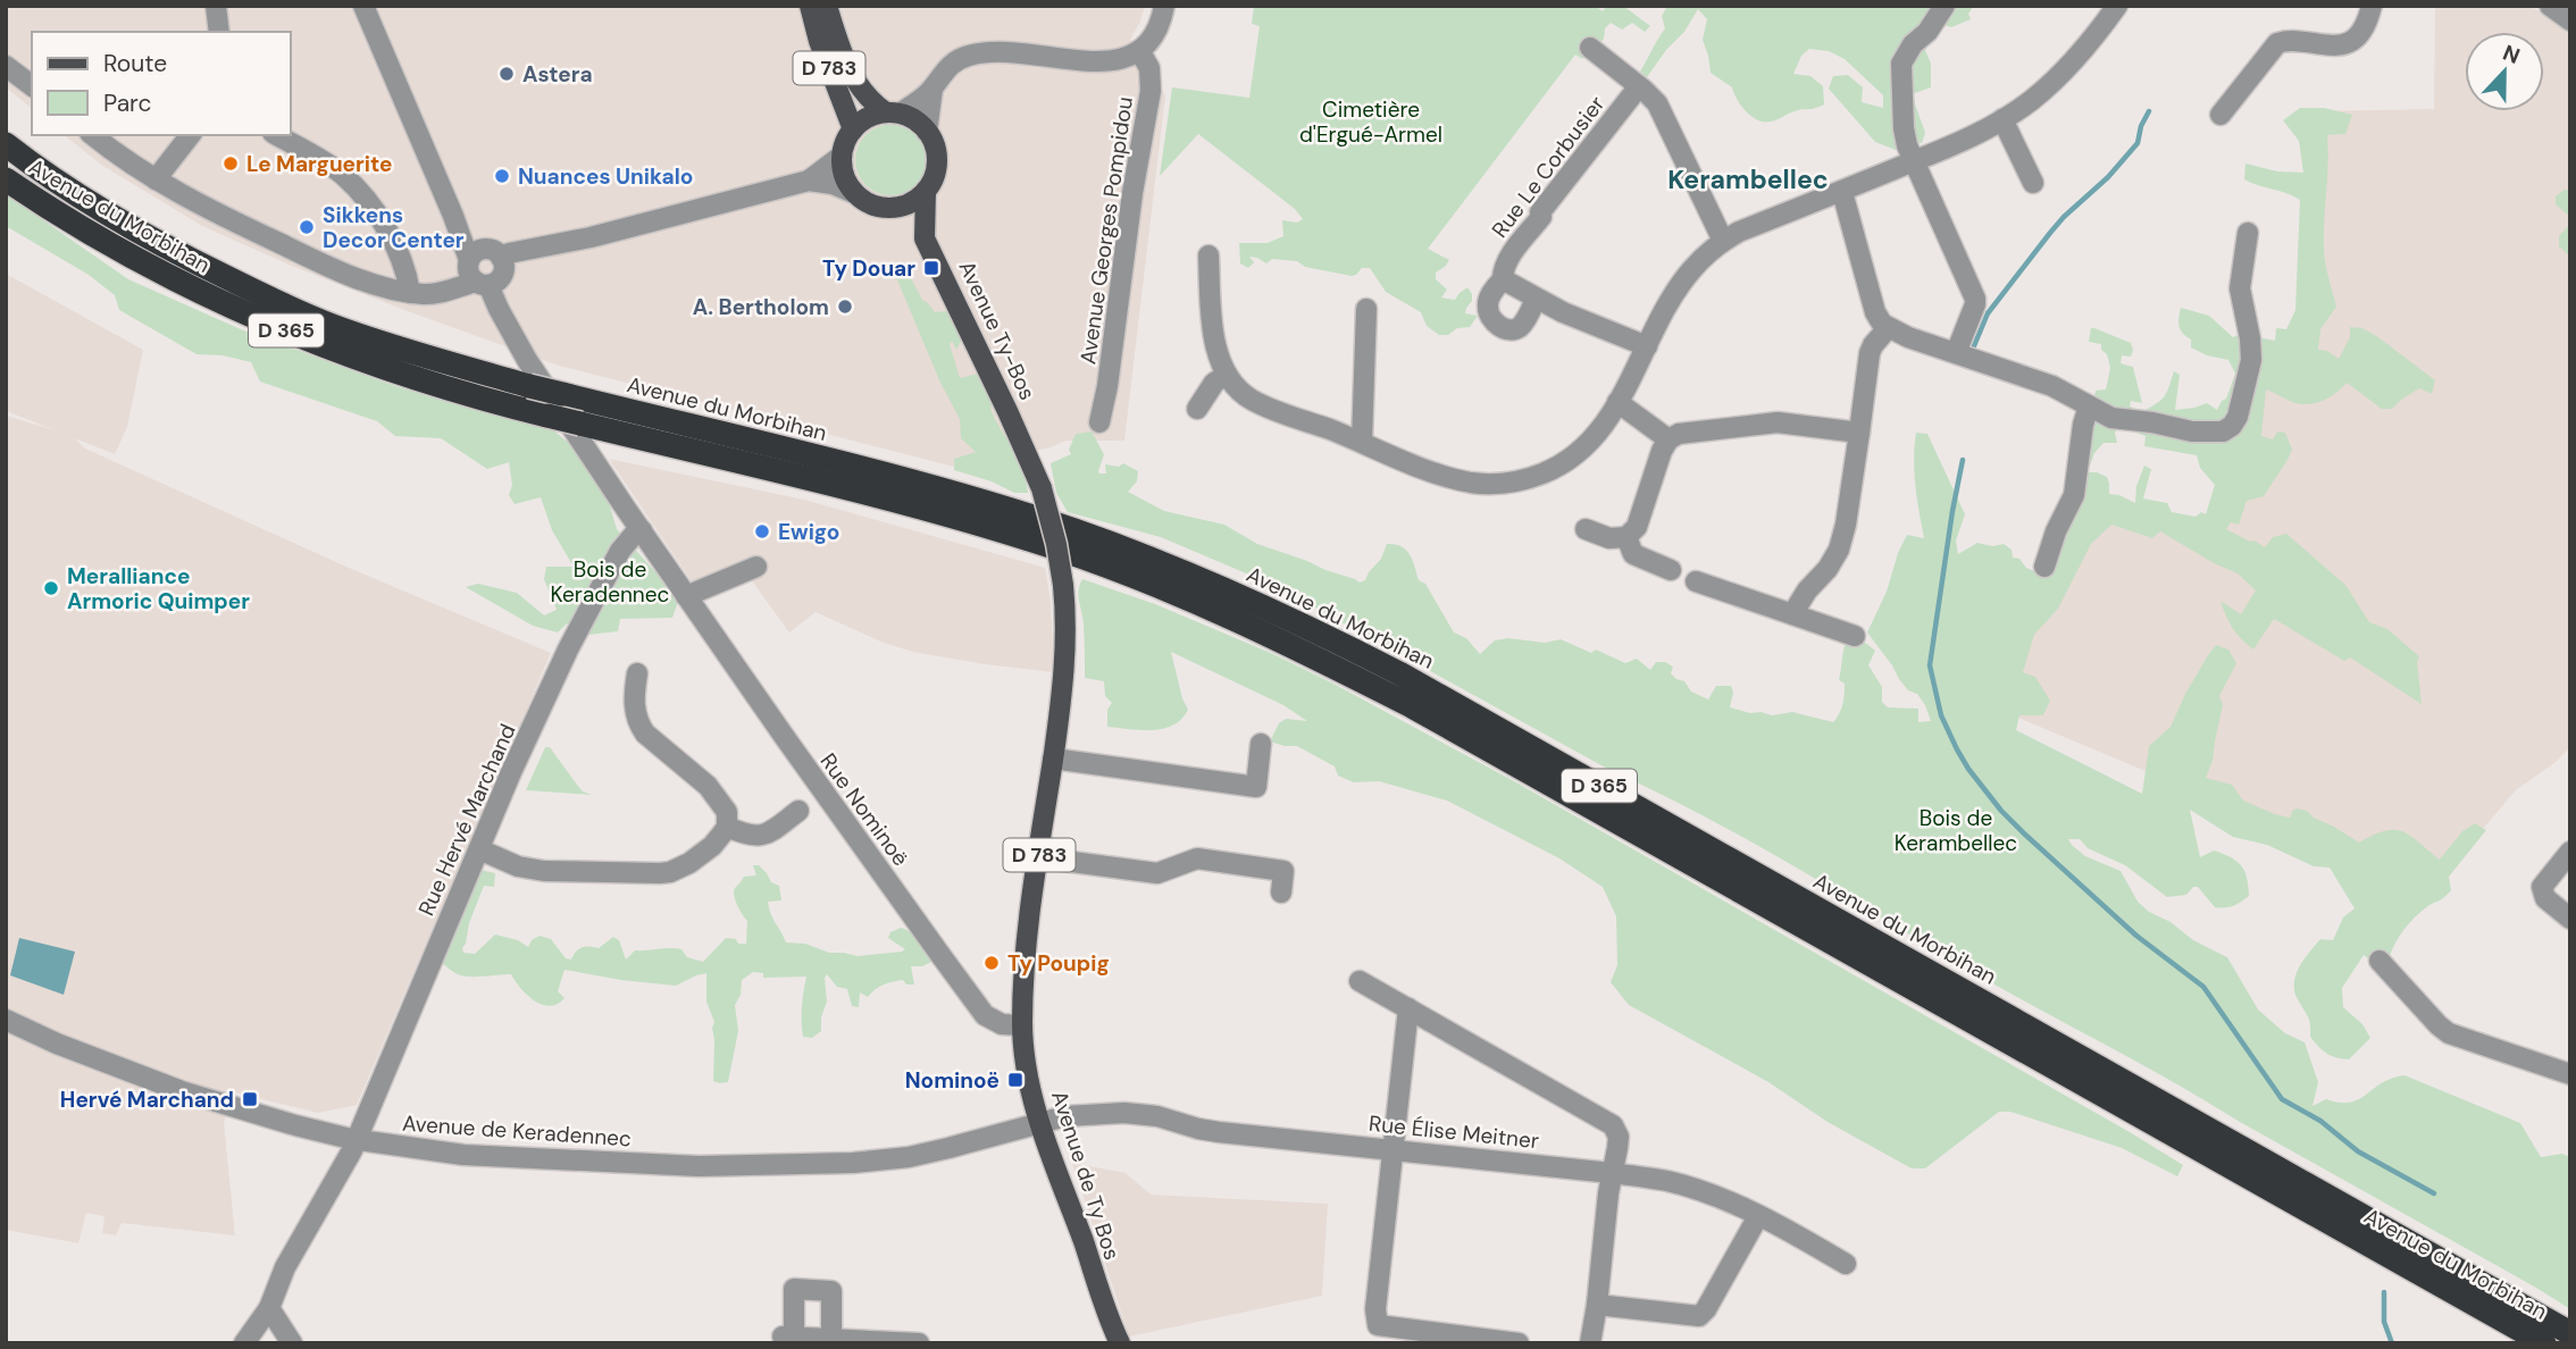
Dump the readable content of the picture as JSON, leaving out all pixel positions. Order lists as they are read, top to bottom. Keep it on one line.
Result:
{"streets":{"highway":["Avenue du Morbihan","D 365"],"main road":["D 783","Avenue Ty-Bos","Avenue de Ty Bos"],"street":["Rue Le Corbusier","Avenue Georges Pompidou","Rue Nominoë","Rue Hervé Marchand","Avenue de Keradennec","Rue Élise Meitner"]},"crossings":[["D 783","Avenue Ty-Bos"],["Avenue Ty-Bos","Avenue de Ty Bos"],["Rue Nominoë","Rue Hervé Marchand"],["Rue Nominoë","Avenue de Ty Bos"],["Rue Hervé Marchand","Avenue de Keradennec"],["Avenue de Keradennec","Rue Élise Meitner"],["Avenue de Keradennec","Avenue de Ty Bos"],["Rue Élise Meitner","Avenue de Ty Bos"]],"districts":["Kerambellec"],"parks":["Cimetière d'Ergué-Armel","Bois de Keradennec","Bois de Kerambellec"],"places":{"other":["Astera","Le Marguerite","Nuances Unikalo","Sikkens Decor Center","A. Bertholom","Ewigo","Meralliance Armoric Quimper","Ty Poupig"],"transit":["Ty Douar","Nominoë","Hervé Marchand"]},"legend":["Route","Parc"],"north":"top"}
